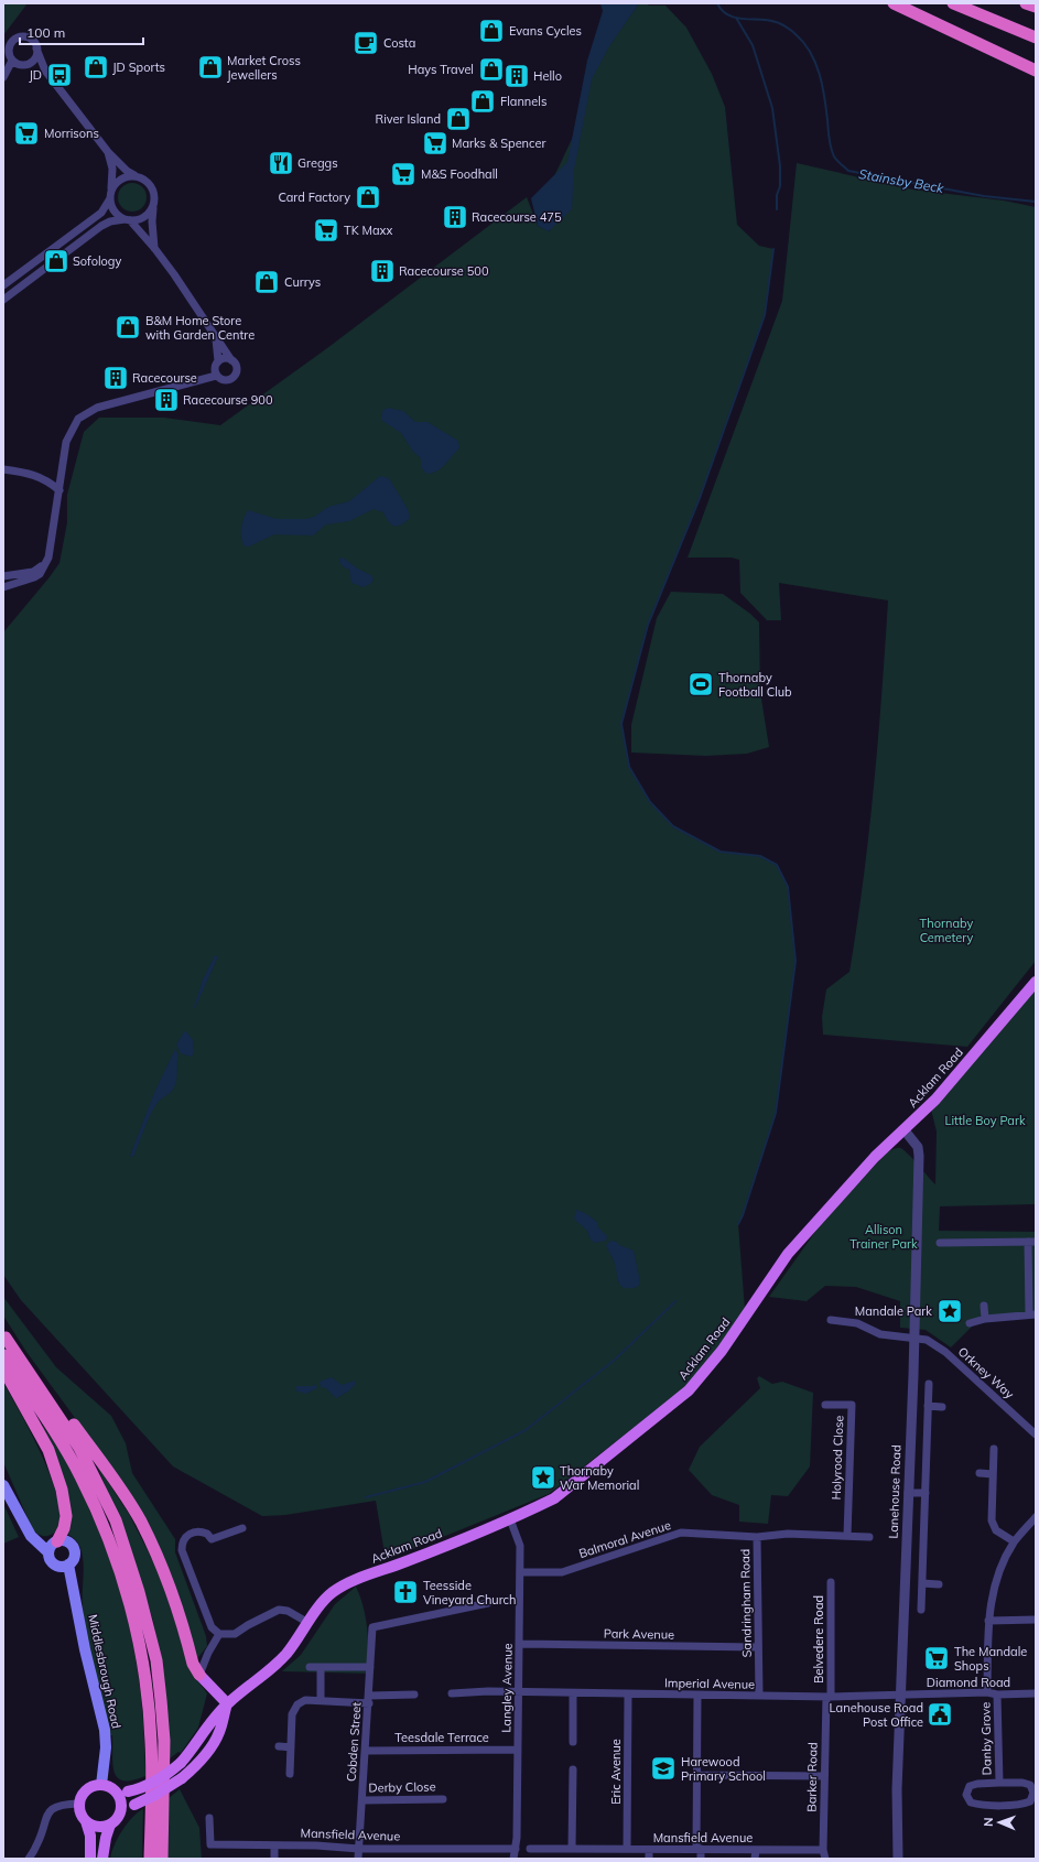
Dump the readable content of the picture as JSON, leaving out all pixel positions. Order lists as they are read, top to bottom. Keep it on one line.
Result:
{"streets":{"main road":["Acklam Road","Middlesbrough Road"],"street":["Orkney Way","Holyrood Close","Lanehouse Road","Balmoral Avenue","Sandringham Road","Park Avenue","Belvedere Road","Diamond Road","Imperial Avenue","Langley Avenue","Teesdale Terrace","Danby Grove","Cobden Street","Eric Avenue","Barker Road","Derby Close","Mansfield Avenue"]},"crossings":[["Acklam Road","Lanehouse Road"],["Acklam Road","Middlesbrough Road"],["Acklam Road","Langley Avenue"],["Orkney Way","Lanehouse Road"],["Holyrood Close","Balmoral Avenue"],["Lanehouse Road","Diamond Road"],["Lanehouse Road","Imperial Avenue"],["Balmoral Avenue","Sandringham Road"],["Balmoral Avenue","Langley Avenue"],["Sandringham Road","Park Avenue"],["Sandringham Road","Imperial Avenue"],["Park Avenue","Langley Avenue"],["Belvedere Road","Imperial Avenue"],["Belvedere Road","Barker Road"],["Diamond Road","Imperial Avenue"],["Diamond Road","Danby Grove"],["Imperial Avenue","Langley Avenue"],["Imperial Avenue","Eric Avenue"],["Imperial Avenue","Barker Road"],["Langley Avenue","Teesdale Terrace"],["Langley Avenue","Mansfield Avenue"],["Teesdale Terrace","Cobden Street"],["Cobden Street","Derby Close"],["Cobden Street","Mansfield Avenue"],["Eric Avenue","Mansfield Avenue"],["Barker Road","Mansfield Avenue"]],"water":["Stainsby Beck"],"parks":["Thornaby Cemetery","Little Boy Park","Allison Trainer Park"],"places":{"shop":["Evans Cycles","JD Sports","Market Cross Jewellers","Hays Travel","Flannels","River Island","Card Factory","Sofology","Currys","B&M Home Store with Garden Centre"],"cafe":["Costa"],"bus stop":["JD"],"building":["Hello","Racecourse 475","Racecourse 500","Racecourse","Racecourse 900"],"supermarket":["Morrisons","Marks & Spencer","M&S Foodhall","TK Maxx","The Mandale Shops"],"restaurant":["Greggs"],"sports":["Thornaby Football Club"],"place":["Mandale Park","Thornaby War Memorial"],"church":["Teesside Vineyard Church"],"public building":["Lanehouse Road Post Office"],"school or university":["Harewood Primary School"]},"scale_bar":"100 m","north":"left"}
